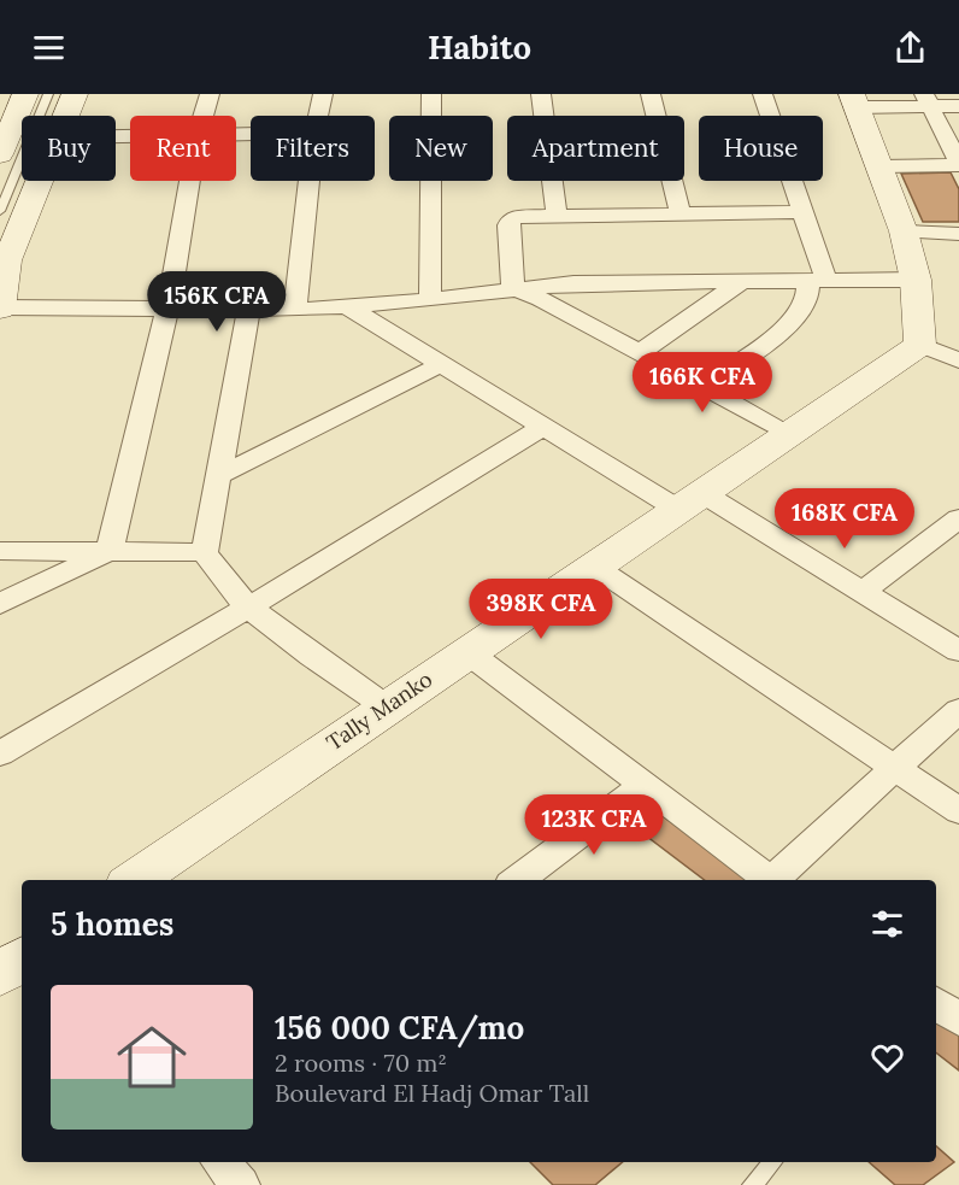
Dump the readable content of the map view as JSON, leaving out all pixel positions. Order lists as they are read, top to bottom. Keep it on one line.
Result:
{"streets":{"street":["Tally Manko"]},"page":{"header":"Habito","chip":["Buy","Rent","Filters","New","Apartment","House"],"price":["156K CFA","166K CFA","168K CFA","398K CFA","123K CFA"],"heading":"5 homes","list":[{"name":"156 000 CFA/mo","note":"2 rooms · 70 m² · Boulevard El Hadj Omar Tall"}]}}
